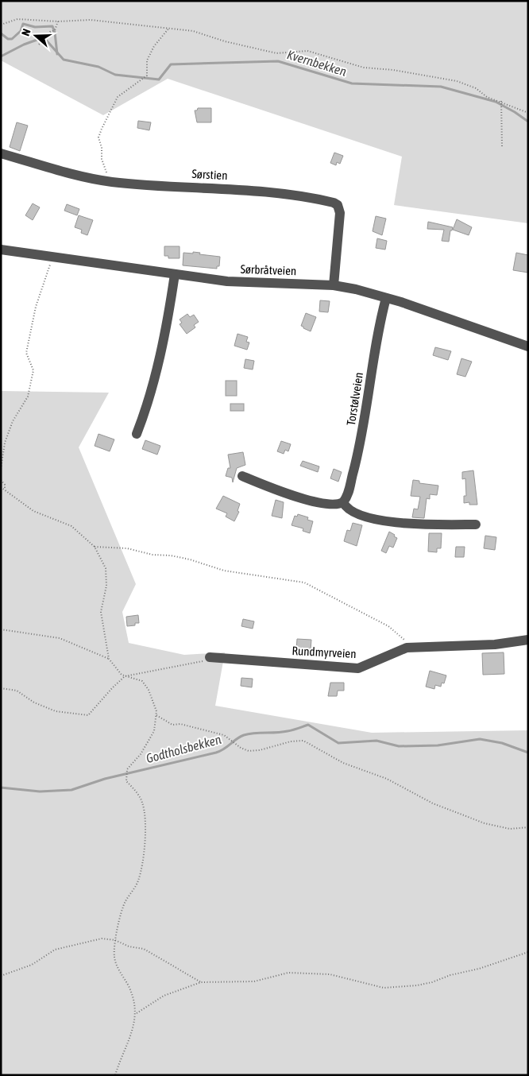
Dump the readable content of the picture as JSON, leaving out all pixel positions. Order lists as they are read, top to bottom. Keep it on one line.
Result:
{"streets":{"street":["Sørstien","Sørbråtveien","Torstølveien","Rundmyrveien"]},"crossings":[["Sørstien","Sørbråtveien"],["Sørbråtveien","Torstølveien"]],"water":["Kvernbekken","Godtholsbekken"],"north":"left"}
